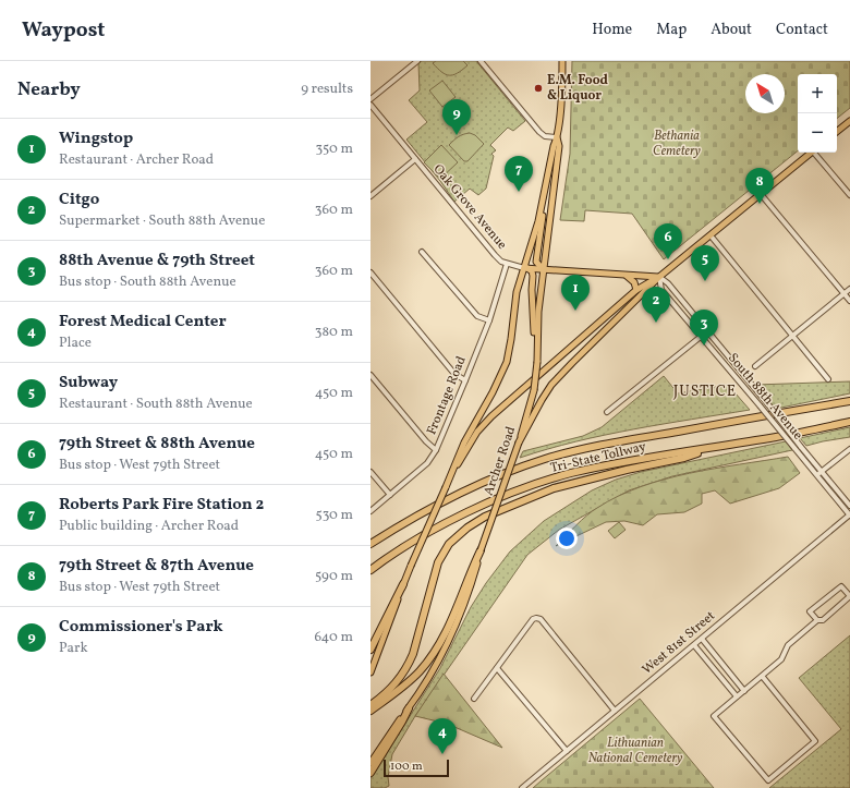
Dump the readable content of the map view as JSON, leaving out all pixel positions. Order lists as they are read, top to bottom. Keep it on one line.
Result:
{"streets":{"highway":["Tri-State Tollway"],"main road":["Oak Grove Avenue","Archer Road"],"street":["Frontage Road","South 88th Avenue","West 81st Street"]},"crossings":[["Oak Grove Avenue","Frontage Road"],["Oak Grove Avenue","South 88th Avenue"],["Oak Grove Avenue","Archer Road"],["South 88th Avenue","West 81st Street"]],"districts":["JUSTICE"],"parks":["Bethania Cemetery","Lithuanian National Cemetery"],"places":["E.M. Food & Liquor"],"scale_bar":"100 m","north":"top left","page":{"header":"Waypost","nav":["Home","Map","About","Contact"],"heading":["Nearby","9 results"],"map_buttons":["+","−"],"pins":["9","7","8","6","5","1","2","3","4"],"list":[{"mark":"1","name":"Wingstop","note":"Restaurant · Archer Road","value":"350 m"},{"mark":"2","name":"Citgo","note":"Supermarket · South 88th Avenue","value":"360 m"},{"mark":"3","name":"88th Avenue & 79th Street","note":"Bus stop · South 88th Avenue","value":"360 m"},{"mark":"4","name":"Forest Medical Center","note":"Place","value":"380 m"},{"mark":"5","name":"Subway","note":"Restaurant · South 88th Avenue","value":"450 m"},{"mark":"6","name":"79th Street & 88th Avenue","note":"Bus stop · West 79th Street","value":"450 m"},{"mark":"7","name":"Roberts Park Fire Station 2","note":"Public building · Archer Road","value":"530 m"},{"mark":"8","name":"79th Street & 87th Avenue","note":"Bus stop · West 79th Street","value":"590 m"},{"mark":"9","name":"Commissioner's Park","note":"Park","value":"640 m"}],"scale":"100 m"}}
